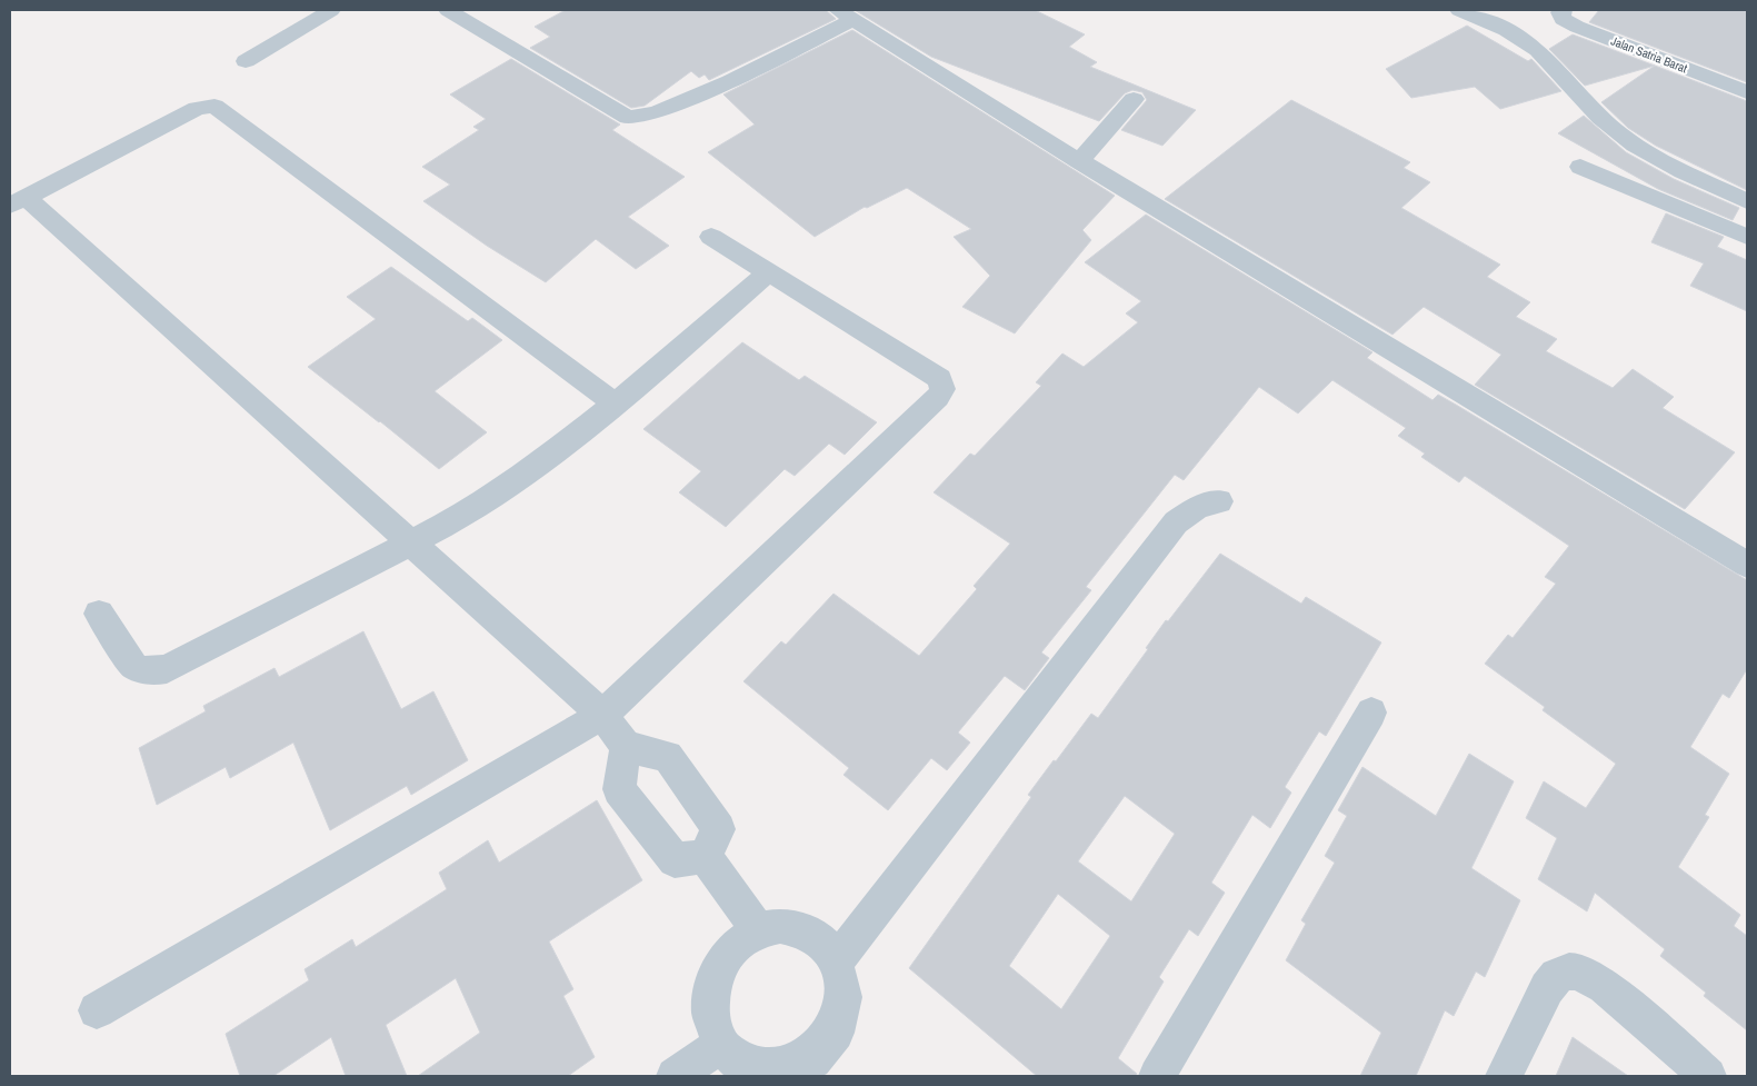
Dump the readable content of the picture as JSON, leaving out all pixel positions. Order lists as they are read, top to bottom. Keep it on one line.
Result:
{"streets":{"street":["Jalan Satria Barat"]}}
